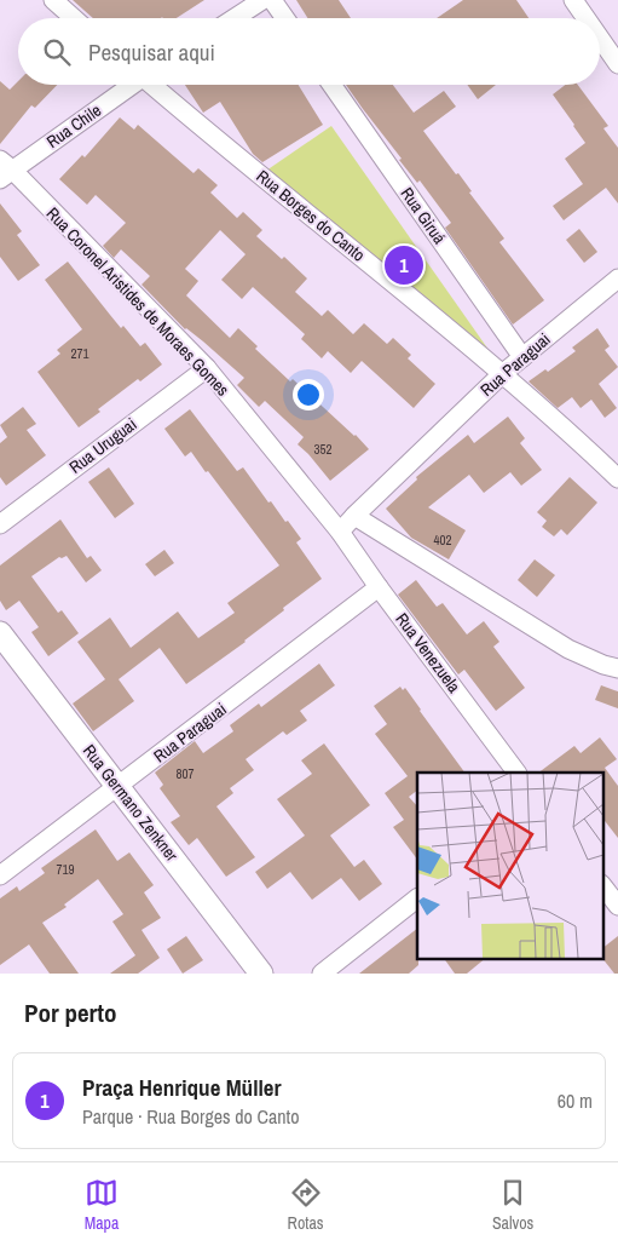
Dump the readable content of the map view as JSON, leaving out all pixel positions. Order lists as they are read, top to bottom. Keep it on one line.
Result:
{"streets":{"street":["Rua Chile","Rua Borges do Canto","Rua Giruá","Rua Coronel Aristides de Moraes Gomes","Rua Paraguai","Rua Uruguai","Rua Venezuela","Rua Germano Zenkner"]},"crossings":[["Rua Chile","Rua Coronel Aristides de Moraes Gomes"],["Rua Borges do Canto","Rua Paraguai"],["Rua Giruá","Rua Paraguai"],["Rua Coronel Aristides de Moraes Gomes","Rua Paraguai"],["Rua Coronel Aristides de Moraes Gomes","Rua Uruguai"],["Rua Coronel Aristides de Moraes Gomes","Rua Venezuela"],["Rua Paraguai","Rua Venezuela"],["Rua Paraguai","Rua Germano Zenkner"]],"house_numbers":["271","352","402","807","719"],"page":{"search":"Pesquisar aqui","pins":"1","heading":"Por perto","list":[{"mark":"1","name":"Praça Henrique Müller","note":"Parque · Rua Borges do Canto","value":"60 m"}],"nav":["Mapa","Rotas","Salvos"]}}
